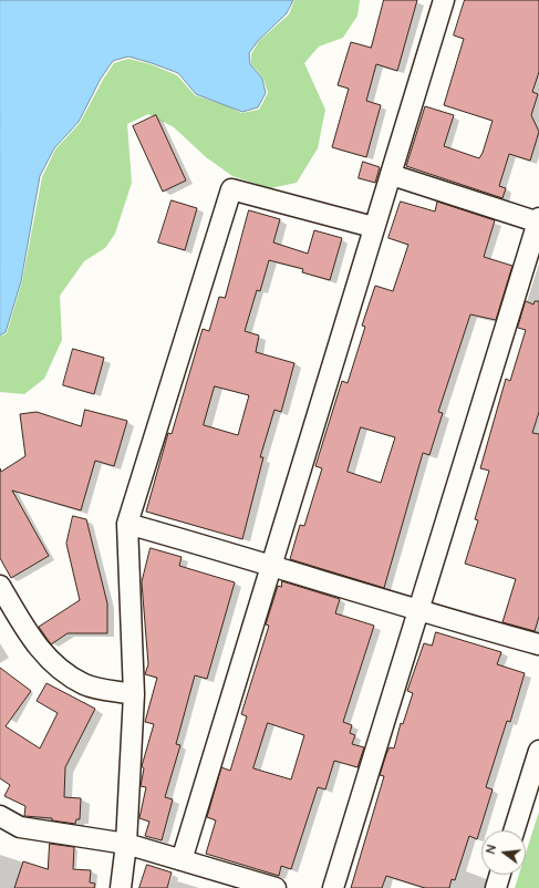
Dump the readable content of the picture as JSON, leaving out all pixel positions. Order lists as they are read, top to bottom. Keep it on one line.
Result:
{"north":"left"}
